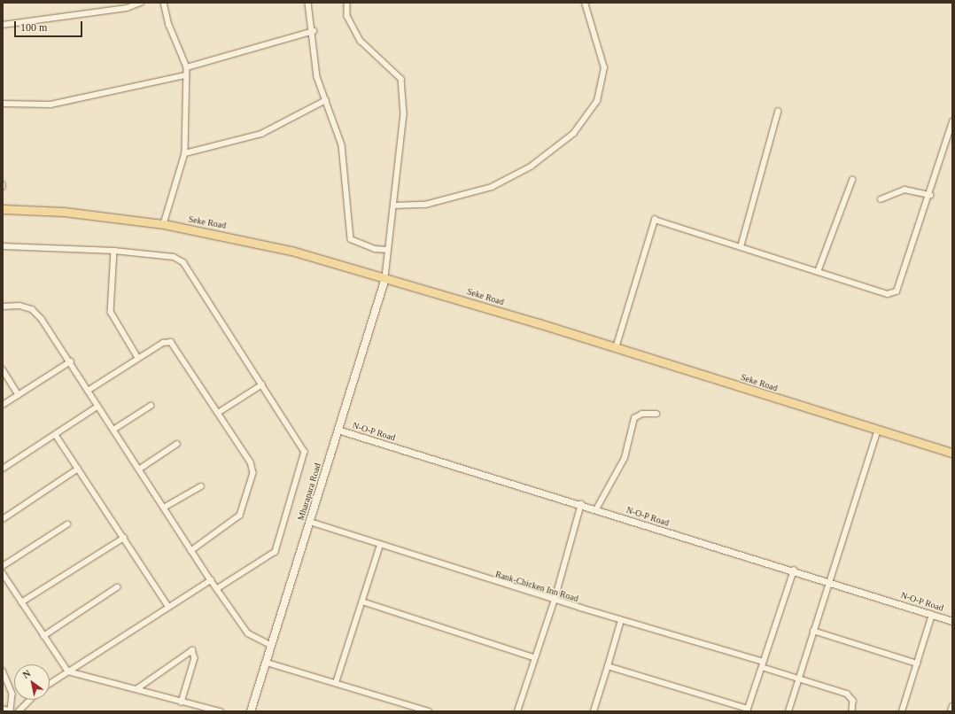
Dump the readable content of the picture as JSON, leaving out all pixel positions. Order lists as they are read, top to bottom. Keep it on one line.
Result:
{"streets":{"main road":["Seke Road","Mharapara Road"],"street":["N-O-P Road","Rank-Chicken Inn Road"]},"crossings":[["Seke Road","Mharapara Road"],["N-O-P Road","Mharapara Road"],["Mharapara Road","Rank-Chicken Inn Road"]],"scale_bar":"100 m","north":"top left"}
